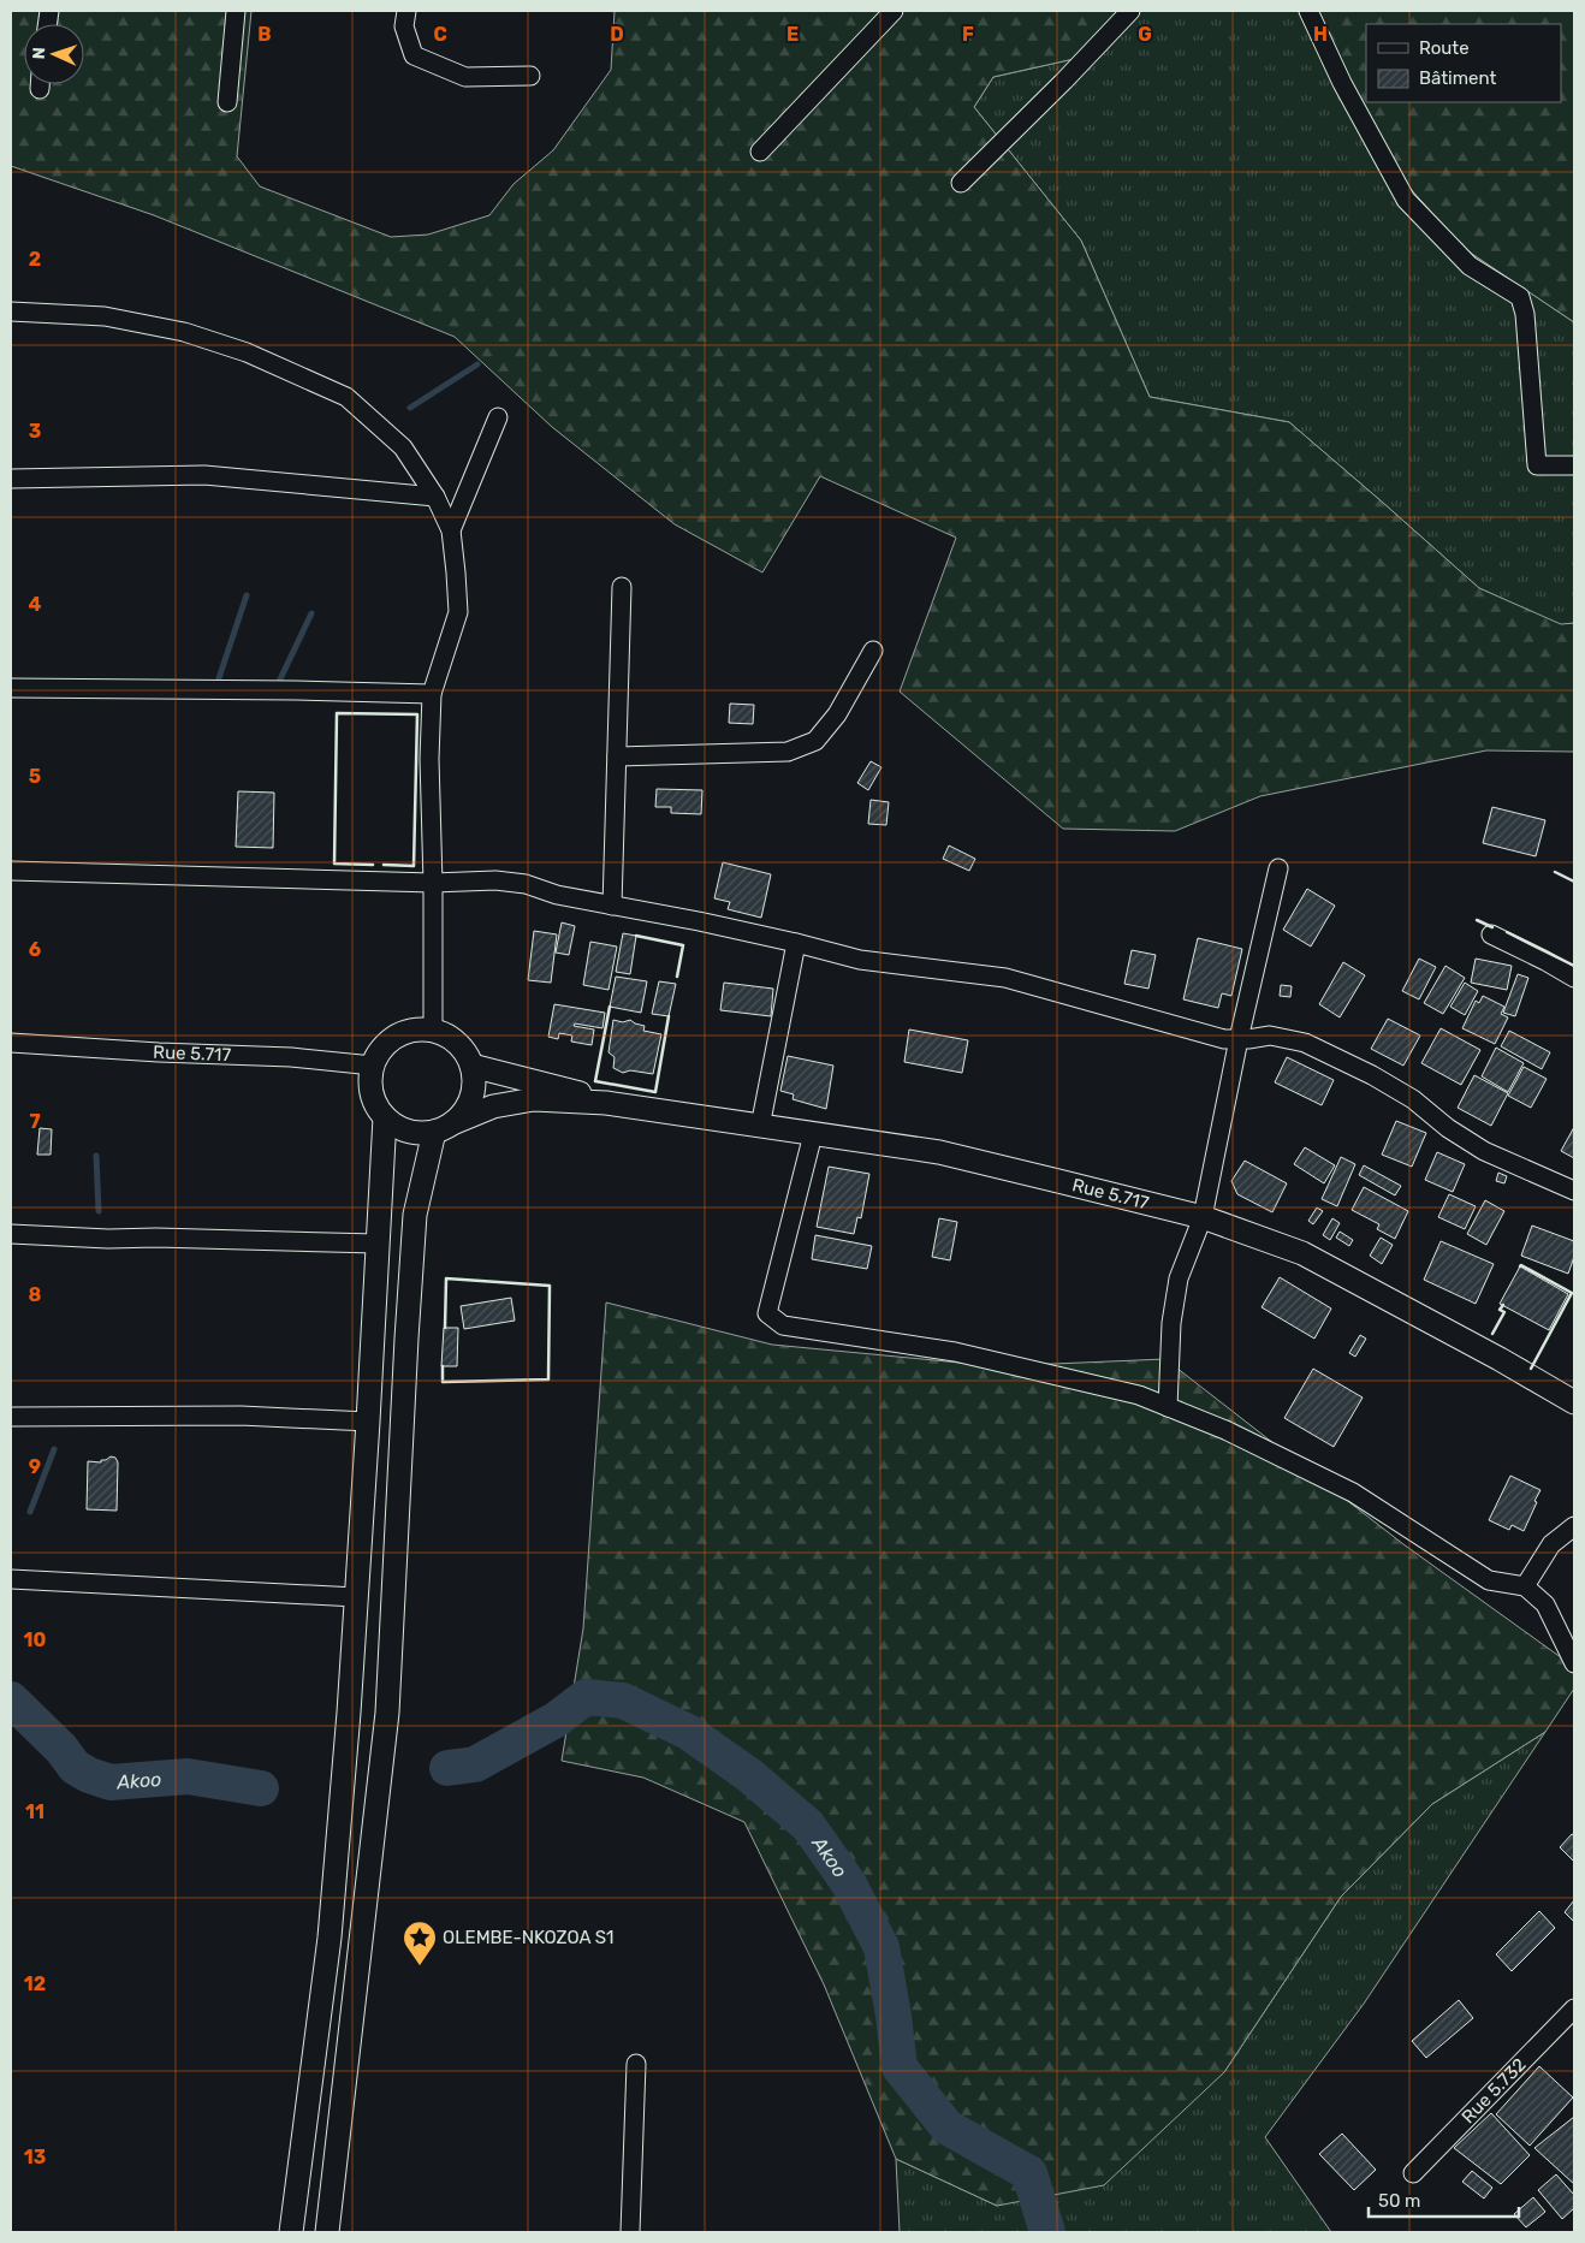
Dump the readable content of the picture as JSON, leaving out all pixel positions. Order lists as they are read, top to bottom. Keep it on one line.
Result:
{"streets":{"street":["Rue 5.717","Rue 5.732"]},"water":["Akoo"],"places":{"place":["OLEMBE-NKOZOA S1"]},"legend":["Route","Bâtiment"],"scale_bar":"50 m","north":"left","grid":{"columns":["B","C","D","E","F","G","H"],"rows":["2","3","4","5","6","7","8","9","10","11","12","13"]}}
